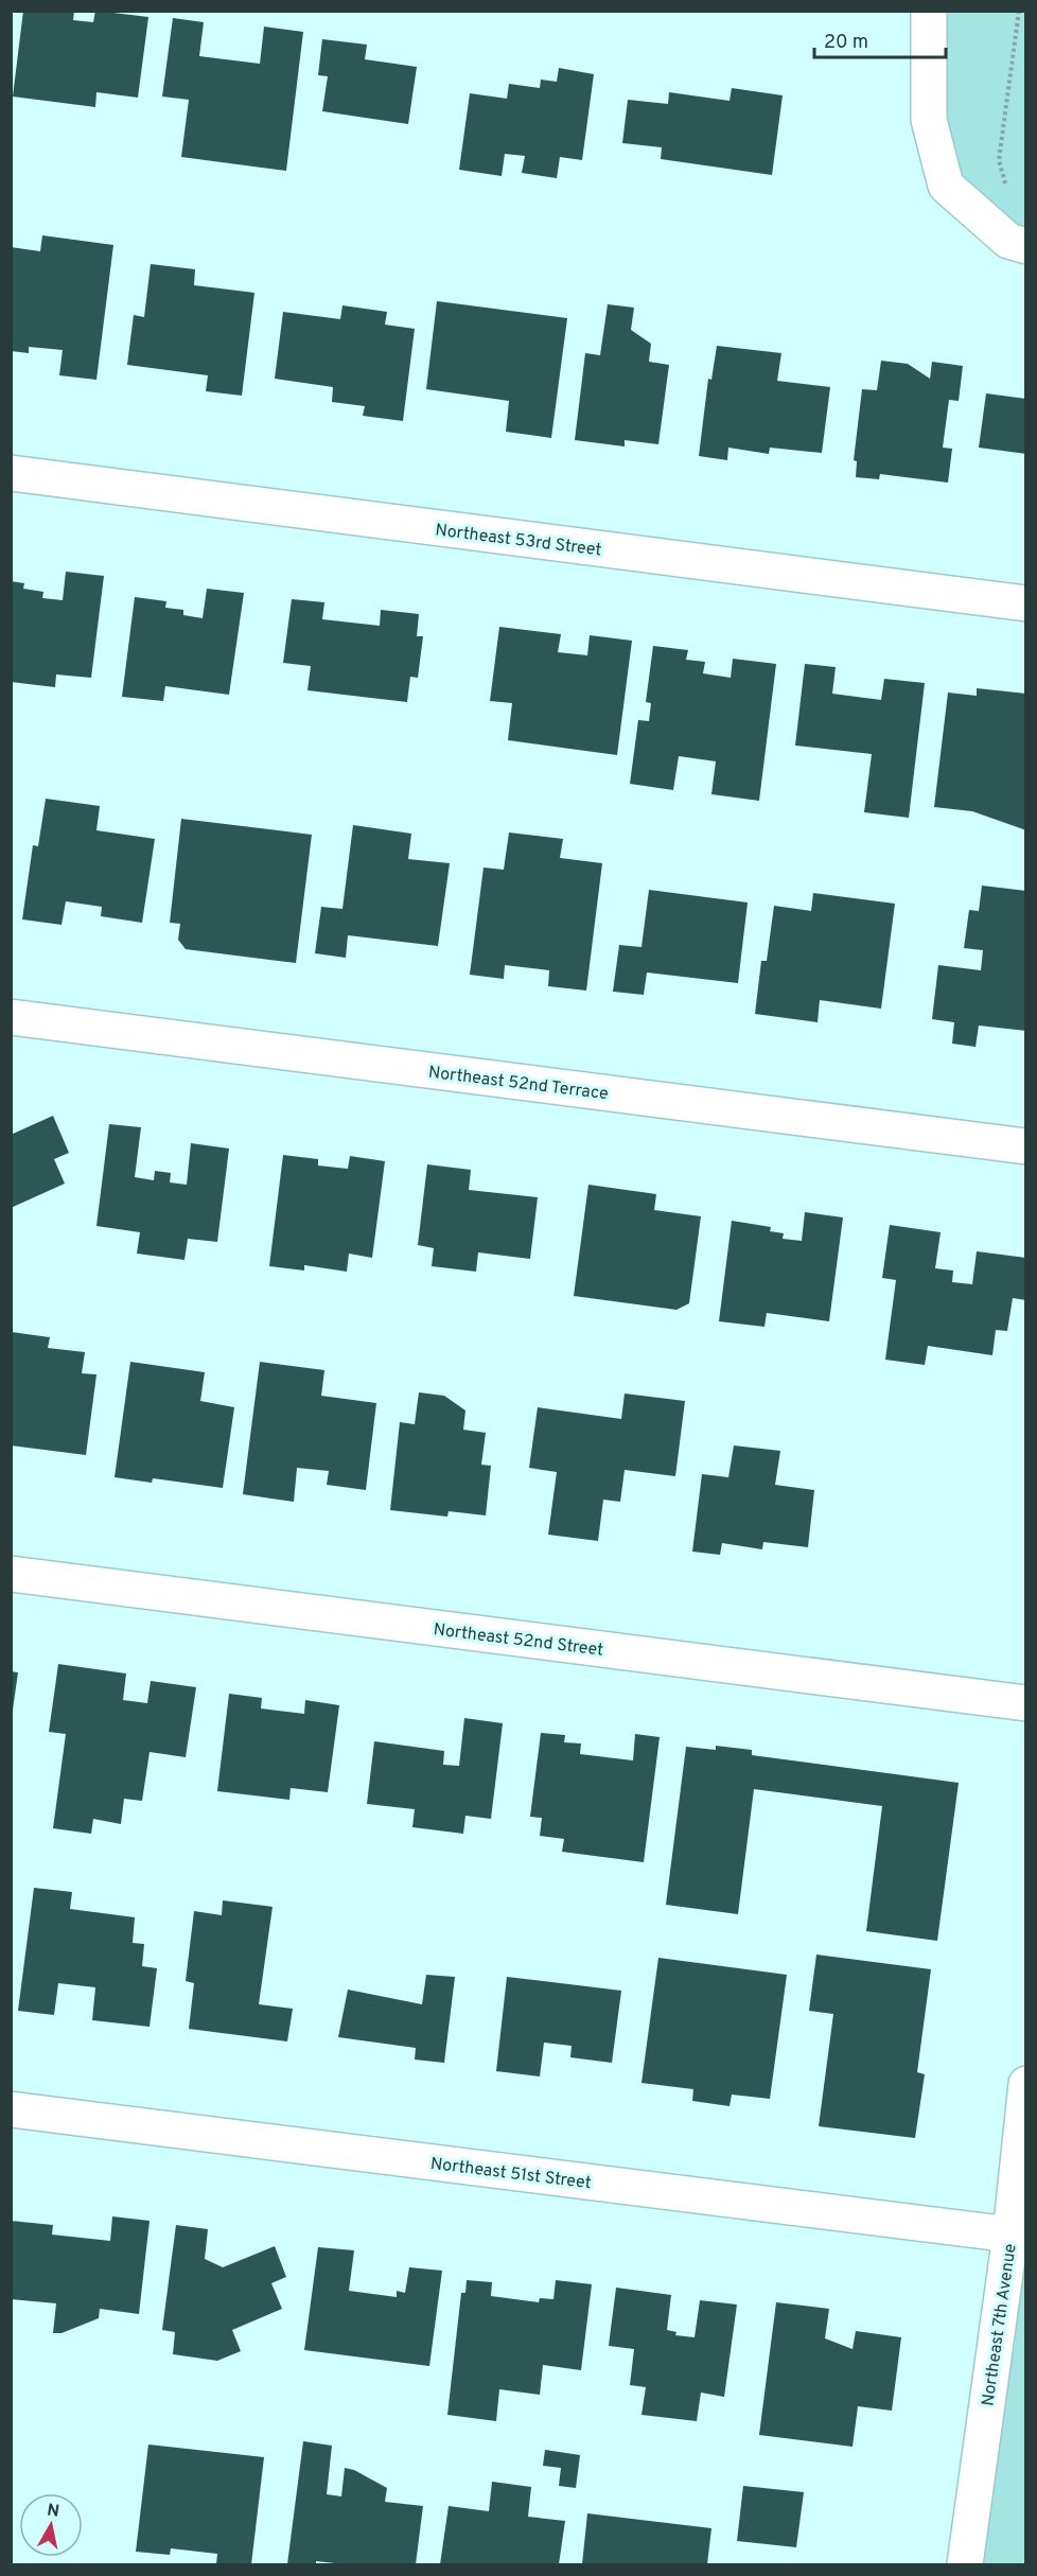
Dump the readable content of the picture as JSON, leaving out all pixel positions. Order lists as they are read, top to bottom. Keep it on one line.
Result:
{"streets":{"street":["Northeast 53rd Street","Northeast 52nd Terrace","Northeast 52nd Street","Northeast 51st Street","Northeast 7th Avenue"]},"crossings":[["Northeast 51st Street","Northeast 7th Avenue"]],"scale_bar":"20 m","north":"top"}
